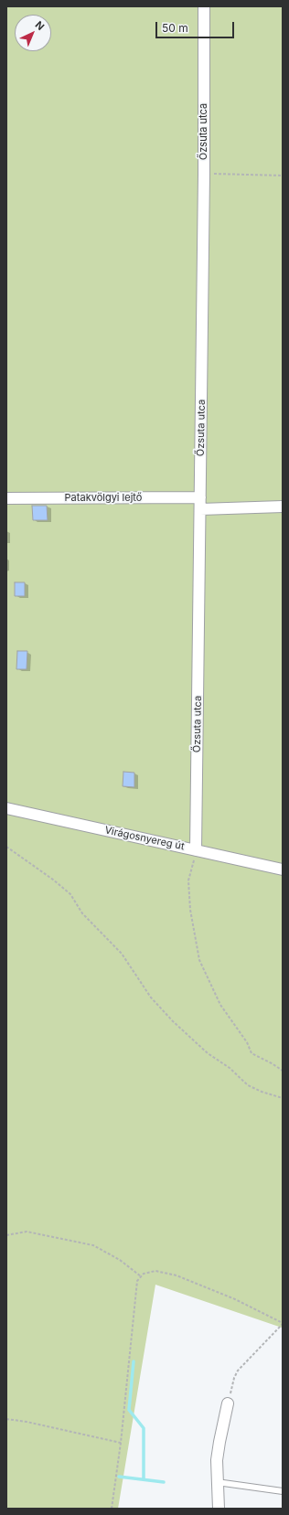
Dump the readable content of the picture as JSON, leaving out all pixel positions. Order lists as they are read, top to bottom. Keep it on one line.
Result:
{"streets":{"street":["Őzsuta utca","Patakvölgyi lejtő","Virágosnyereg út"]},"crossings":[["Őzsuta utca","Patakvölgyi lejtő"],["Őzsuta utca","Virágosnyereg út"]],"scale_bar":"50 m","north":"top right"}
